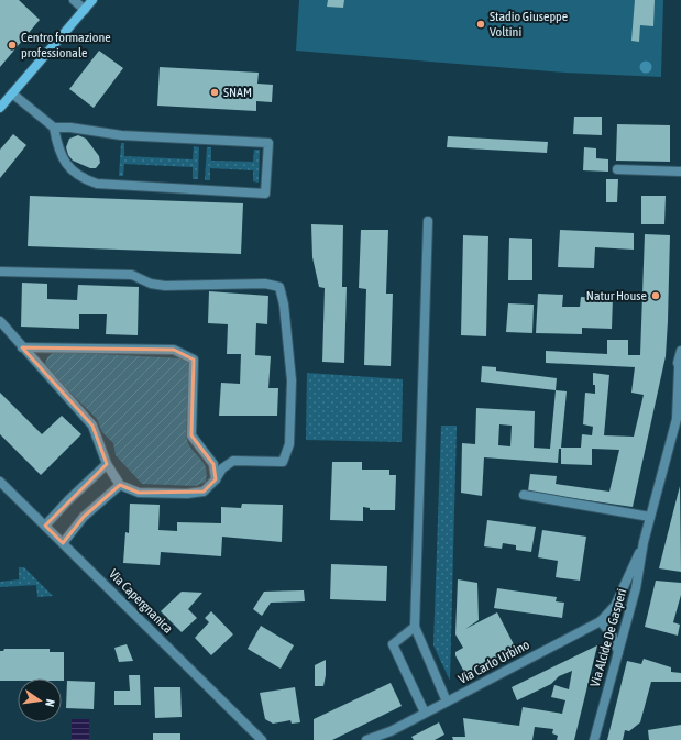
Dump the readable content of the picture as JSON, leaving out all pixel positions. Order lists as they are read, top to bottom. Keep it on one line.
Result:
{"streets":{"street":["Via Capergnanica","Via Alcide De Gasperi","Via Carlo Urbino"]},"crossings":[["Via Alcide De Gasperi","Via Carlo Urbino"]],"places":["Stadio Giuseppe Voltini","Centro formazione professionale","SNAM","Natur House"],"north":"right"}
